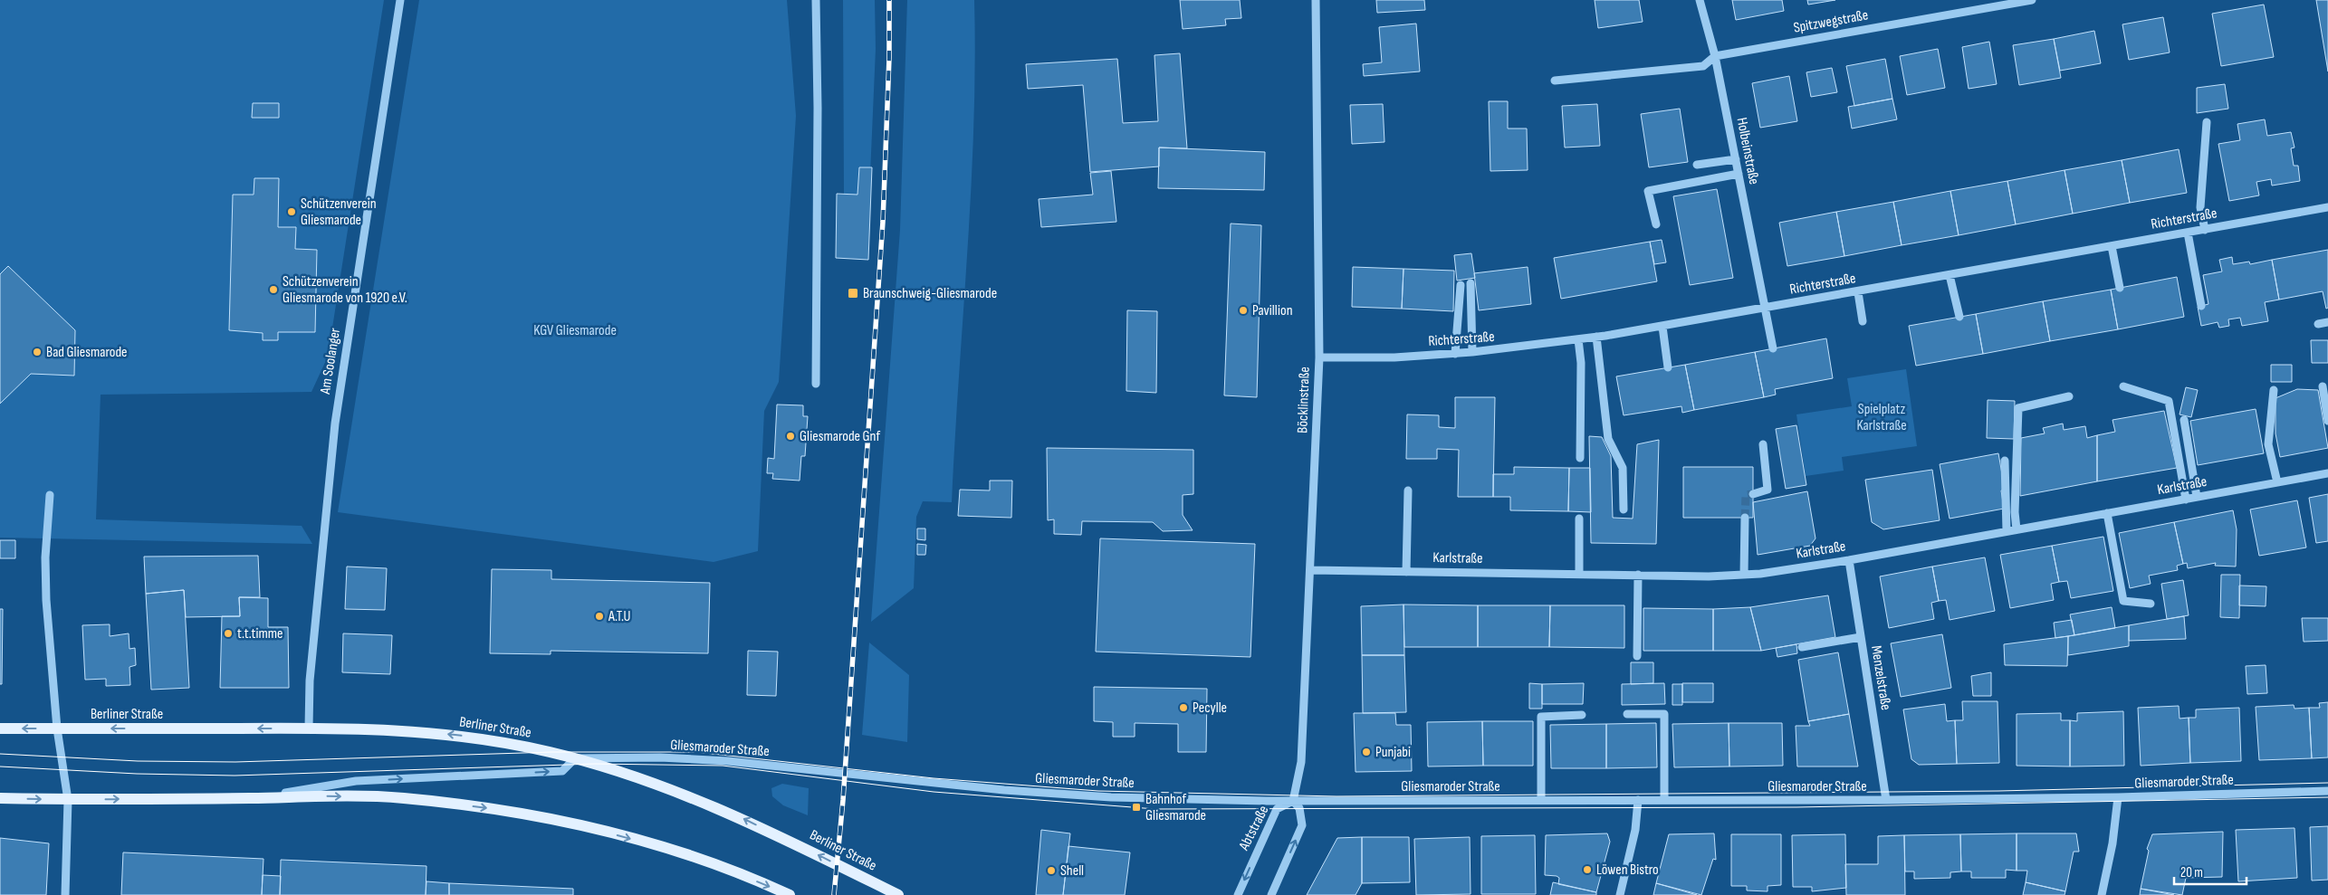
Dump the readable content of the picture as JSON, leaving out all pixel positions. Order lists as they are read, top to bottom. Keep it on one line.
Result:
{"streets":{"main road":["Berliner Straße"],"street":["Spitzwegstraße","Holbeinstraße","Richterstraße","Am Soolanger","Böcklinstraße","Karlstraße","Menzelstraße","Gliesmaroder Straße","Abtstraße"]},"crossings":[["Spitzwegstraße","Holbeinstraße"],["Holbeinstraße","Richterstraße"],["Richterstraße","Böcklinstraße"],["Am Soolanger","Berliner Straße"],["Böcklinstraße","Karlstraße"],["Böcklinstraße","Gliesmaroder Straße"],["Böcklinstraße","Abtstraße"],["Karlstraße","Menzelstraße"],["Menzelstraße","Gliesmaroder Straße"],["Berliner Straße","Gliesmaroder Straße"],["Gliesmaroder Straße","Abtstraße"]],"one_way":["Abtstraße"],"parks":["KGV Gliesmarode","Spielplatz Karlstraße"],"places":{"other":["Schützenverein Gliesmarode","Schützenverein Gliesmarode von 1920 e.V.","Pavillion","Bad Gliesmarode","Gliesmarode Gnf","A.T.U","t.t.timme","Pecylle","Punjabi","Löwen Bistro","Shell"],"transit":["Braunschweig-Gliesmarode","Bahnhof Gliesmarode"]},"scale_bar":"20 m"}
